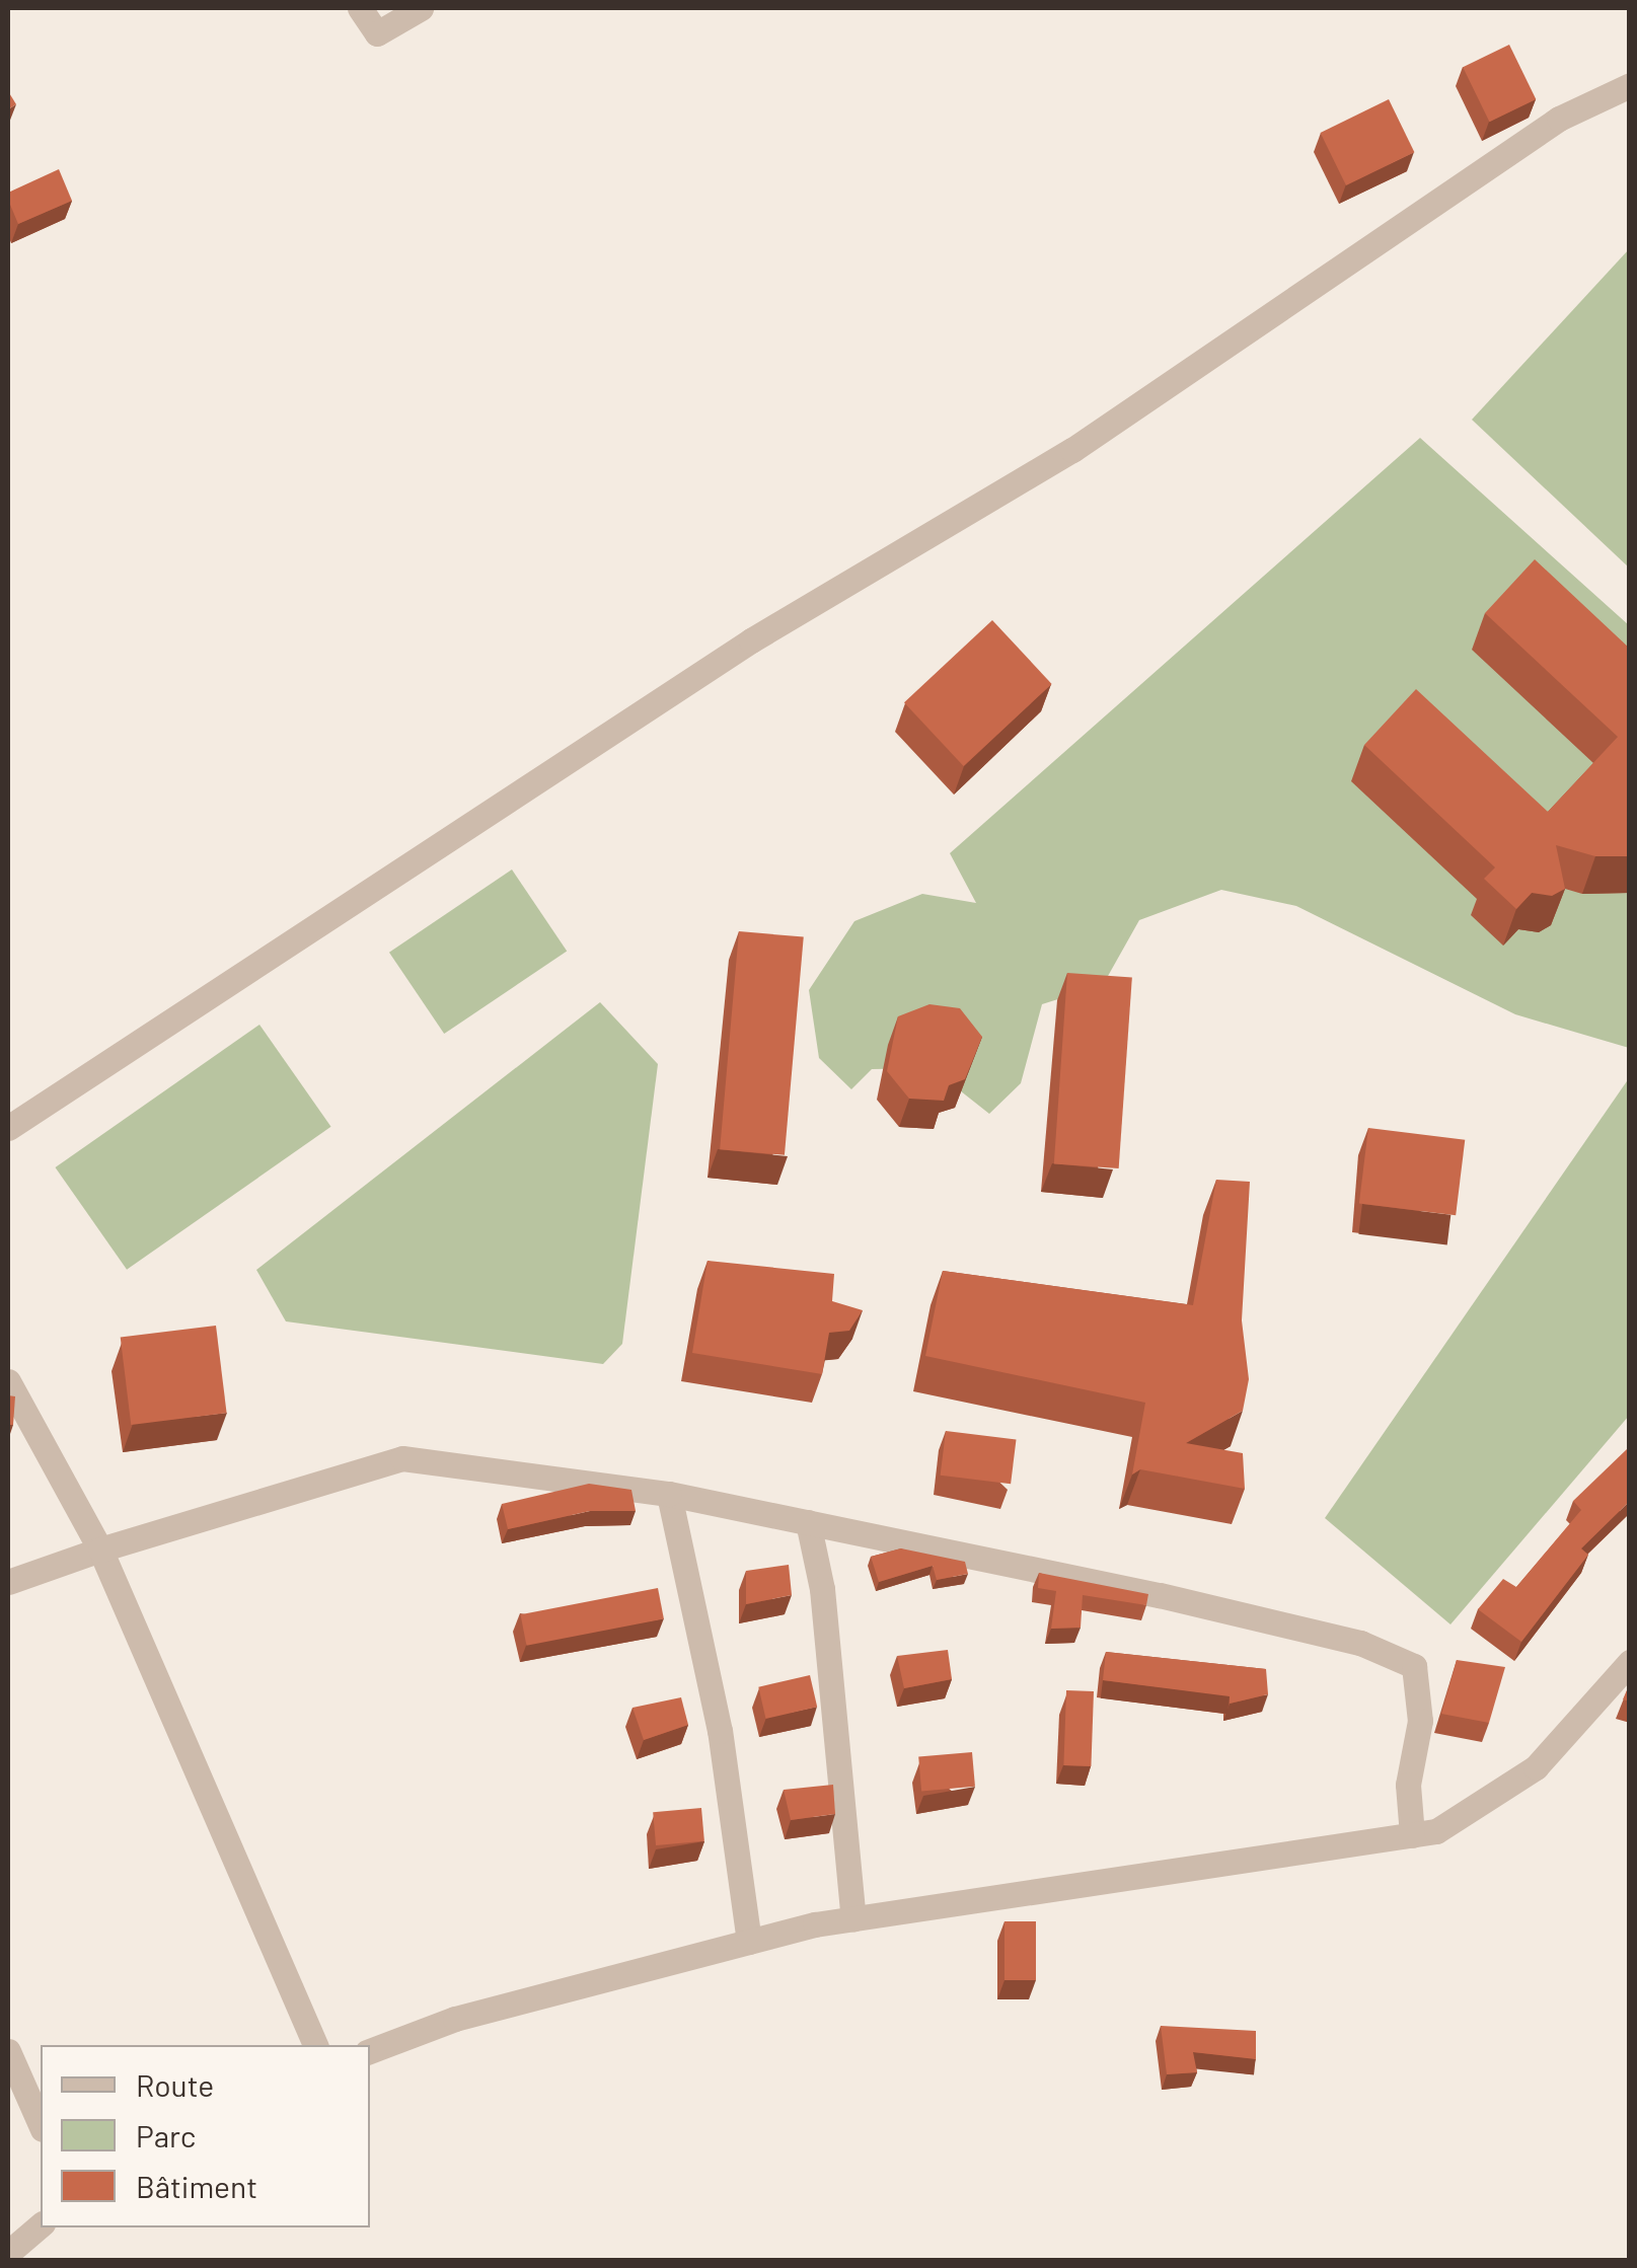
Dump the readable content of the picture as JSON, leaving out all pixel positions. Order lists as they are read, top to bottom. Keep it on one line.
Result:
{"legend":["Route","Parc","Bâtiment"]}
